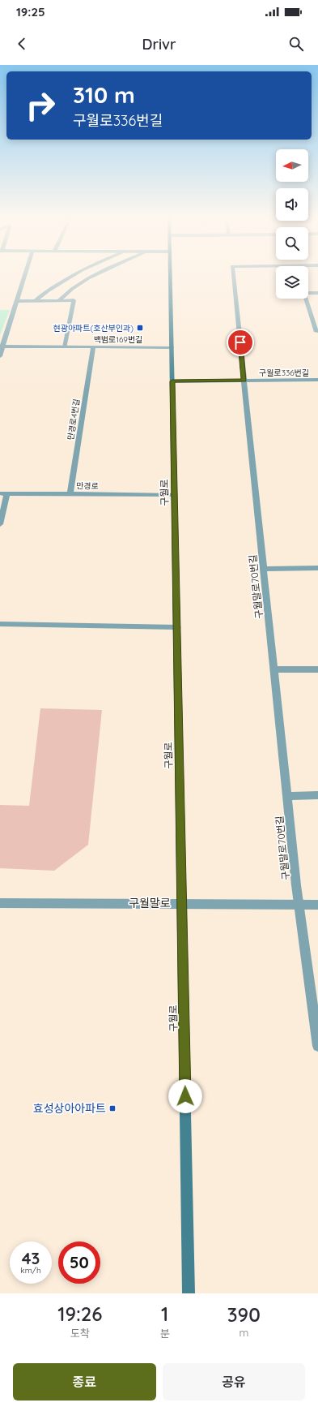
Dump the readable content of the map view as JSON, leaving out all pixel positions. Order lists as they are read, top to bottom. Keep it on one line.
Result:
{"streets":{"main road":["구월로"],"street":["백범로169번길","구월로336번길","만경로4번길","만경로","구월말로70번길","구월말로"]},"crossings":[["백범로169번길","만경로4번길"],["백범로169번길","구월로"],["구월로336번길","구월로"],["구월로336번길","구월말로70번길"],["만경로4번길","만경로"],["만경로","구월로"],["구월로","구월말로"],["구월말로70번길","구월말로"]],"places":{"transit":["현광아파트(호산부인과)","효성상아아파트"]},"north":"left","page":{"status":"19:25","header":"Drivr","turn":["310 m","구월로336번길"],"speed":"43 km/h","limit":"50","eta":["19:26","도착","1","분","390","m"],"buttons":["종료","공유"]}}
